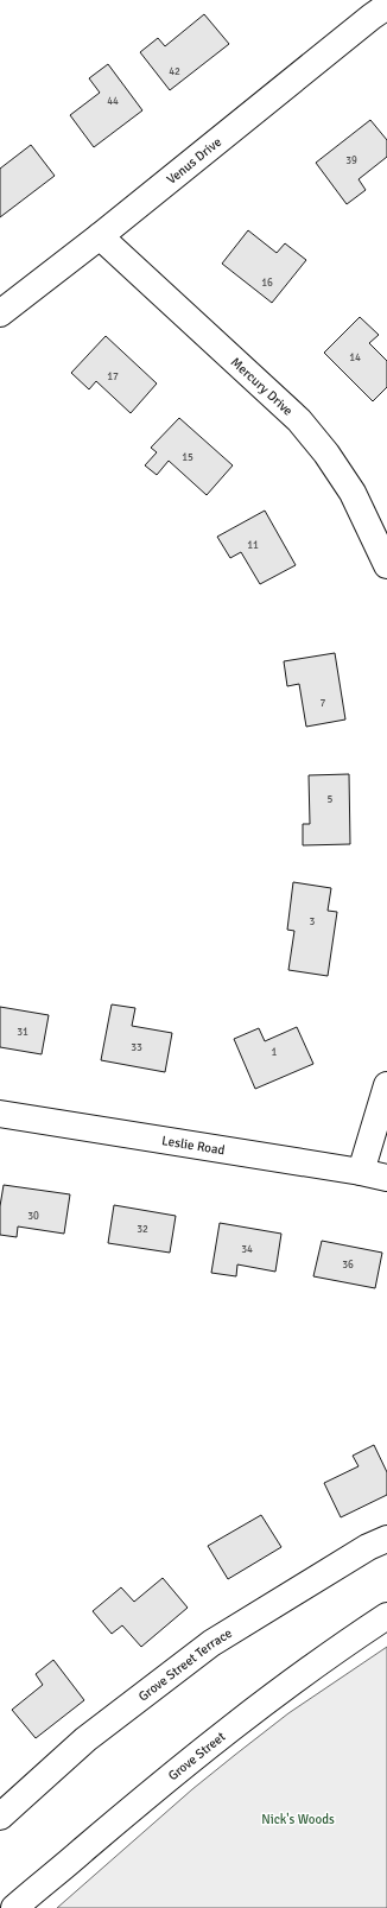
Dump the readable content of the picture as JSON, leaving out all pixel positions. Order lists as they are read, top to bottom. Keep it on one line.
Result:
{"streets":{"street":["Venus Drive","Mercury Drive","Leslie Road","Grove Street Terrace","Grove Street"]},"crossings":[["Venus Drive","Mercury Drive"]],"parks":["Nick's Woods"],"house_numbers":["42","44","39","16","14","17","15","11","7","5","3","31","33","1","30","32","34","36"]}
